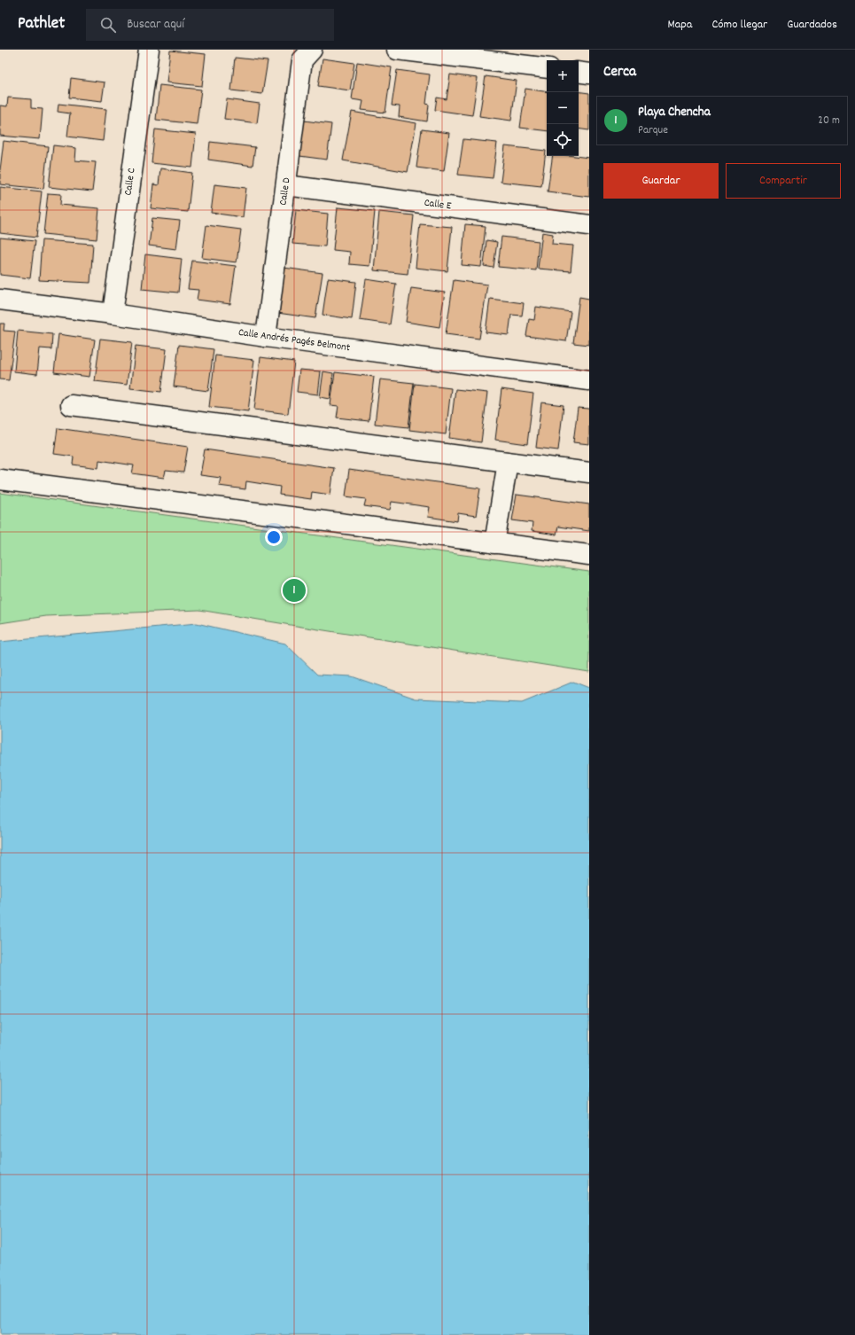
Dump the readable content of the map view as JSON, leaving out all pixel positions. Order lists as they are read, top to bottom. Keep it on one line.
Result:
{"streets":{"street":["Calle C","Calle D","Calle E","Calle Andrés Pagés Belmont"]},"crossings":[["Calle C","Calle Andrés Pagés Belmont"],["Calle D","Calle E"],["Calle D","Calle Andrés Pagés Belmont"]],"page":{"header":"Pathlet","search":"Buscar aquí","nav":["Mapa","Cómo llegar","Guardados"],"heading":"Cerca","map_buttons":["+","−"],"list":[{"mark":"1","name":"Playa Chencha","note":"Parque","value":"20 m"}],"buttons":["Guardar","Compartir"],"pins":"1"}}
